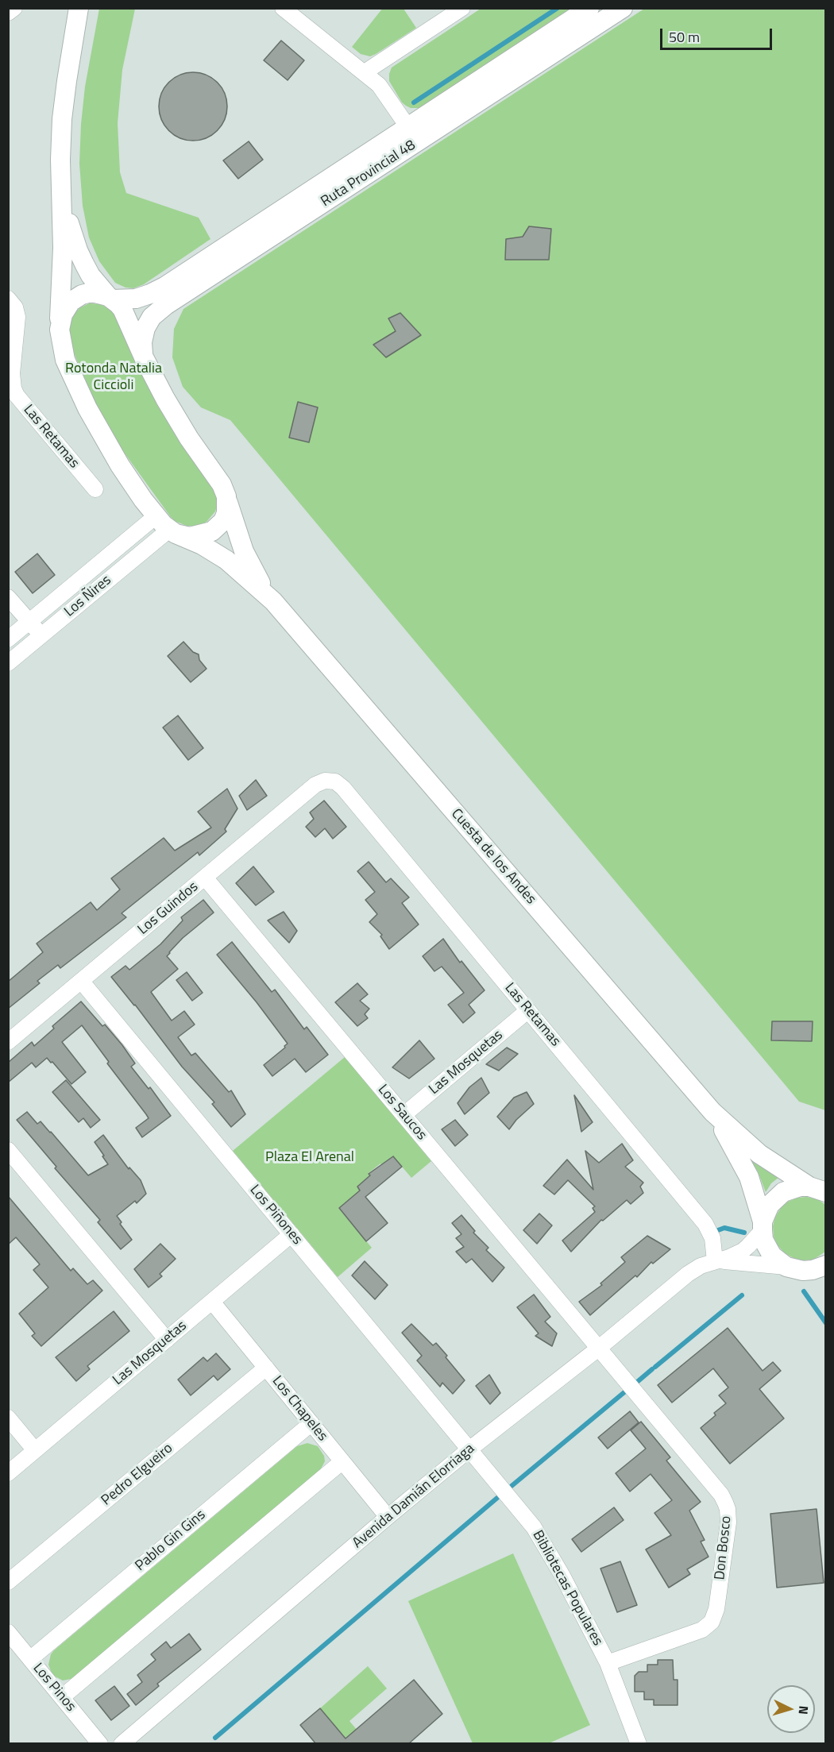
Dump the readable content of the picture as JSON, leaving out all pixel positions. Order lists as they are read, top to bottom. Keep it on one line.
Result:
{"streets":{"main road":["Ruta Provincial 48","Cuesta de los Andes"],"street":["Las Retamas","Los Ñires","Los Guindos","Las Mosquetas","Los Saucos","Los Piñones","Los Chapeles","Pedro Elgueiro","Avenida Damián Elorriaga","Pablo Gin Gins","Don Bosco","Bibliotecas Populares","Los Pinos"]},"crossings":[["Las Retamas","Los Guindos"],["Las Retamas","Las Mosquetas"],["Las Retamas","Avenida Damián Elorriaga"],["Los Ñires","Cuesta de los Andes"],["Cuesta de los Andes","Avenida Damián Elorriaga"],["Los Guindos","Los Saucos"],["Los Guindos","Los Piñones"],["Las Mosquetas","Los Saucos"],["Las Mosquetas","Los Piñones"],["Las Mosquetas","Los Chapeles"],["Los Saucos","Avenida Damián Elorriaga"],["Los Saucos","Don Bosco"],["Los Piñones","Avenida Damián Elorriaga"],["Los Piñones","Bibliotecas Populares"],["Los Chapeles","Pedro Elgueiro"],["Los Chapeles","Avenida Damián Elorriaga"],["Los Chapeles","Pablo Gin Gins"],["Avenida Damián Elorriaga","Don Bosco"],["Avenida Damián Elorriaga","Bibliotecas Populares"],["Pablo Gin Gins","Los Pinos"],["Don Bosco","Bibliotecas Populares"]],"parks":["Rotonda Natalia Ciccioli","Plaza El Arenal"],"scale_bar":"50 m","north":"right"}
